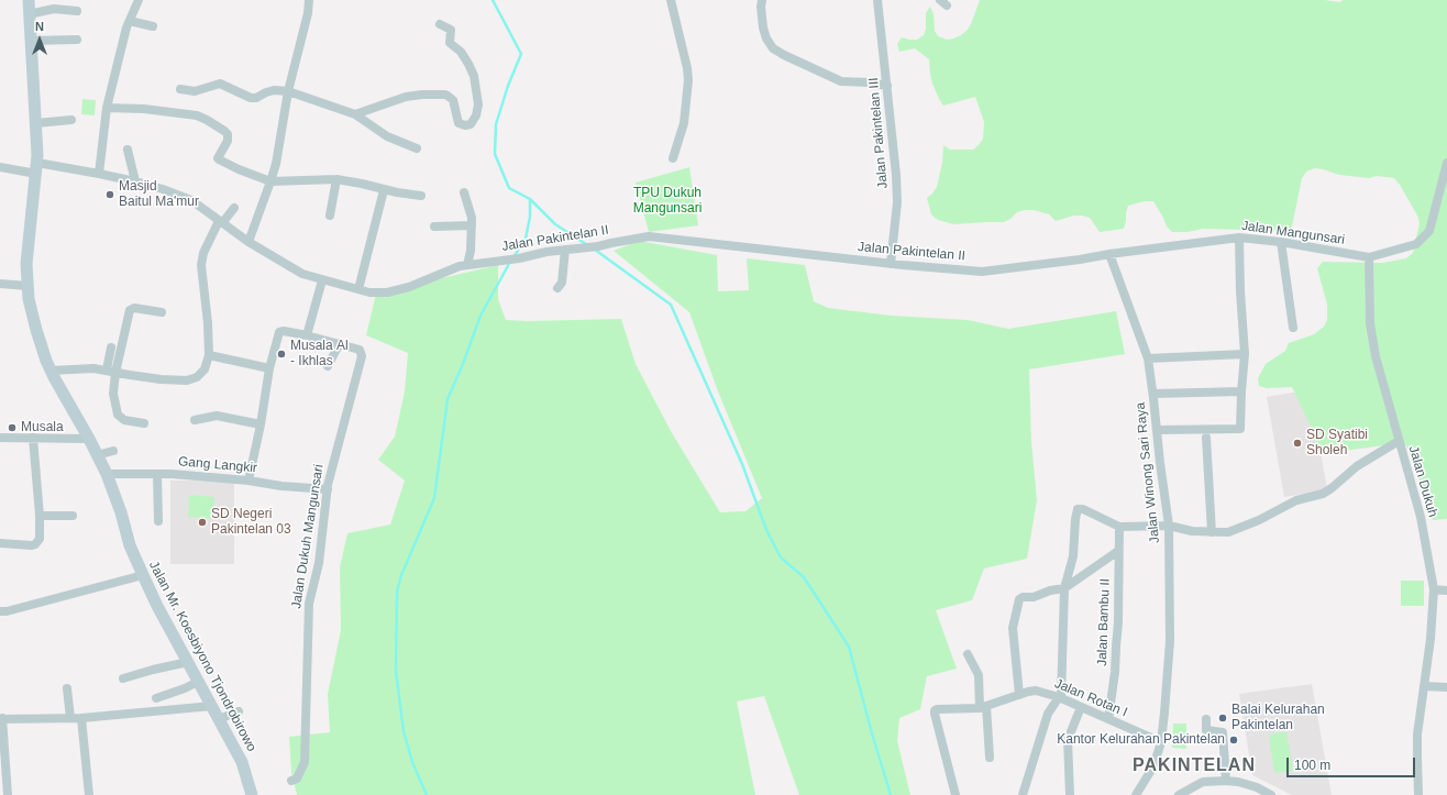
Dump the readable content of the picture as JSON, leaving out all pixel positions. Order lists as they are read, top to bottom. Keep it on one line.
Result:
{"streets":{"main road":["Jalan Mr. Koesbiyono Tjondrobirowo"],"street":["Jalan Pakintelan III","Jalan Mangunsari","Jalan Pakintelan II","Gang Langkir","Jalan Winong Sari Raya","Jalan Dukuh","Jalan Dukuh Mangunsari","Jalan Bambu II","Jalan Rotan I"]},"crossings":[["Jalan Pakintelan III","Jalan Pakintelan II"],["Jalan Mangunsari","Jalan Pakintelan II"],["Jalan Mangunsari","Jalan Winong Sari Raya"],["Jalan Mangunsari","Jalan Dukuh"],["Jalan Pakintelan II","Jalan Winong Sari Raya"],["Jalan Pakintelan II","Jalan Mr. Koesbiyono Tjondrobirowo"],["Gang Langkir","Jalan Dukuh Mangunsari"],["Gang Langkir","Jalan Mr. Koesbiyono Tjondrobirowo"],["Jalan Winong Sari Raya","Jalan Rotan I"],["Jalan Bambu II","Jalan Rotan I"]],"districts":["PAKINTELAN"],"parks":["TPU Dukuh Mangunsari"],"places":["Masjid Baitul Ma'mur","Musala Al - Ikhlas","Musala","SD Syatibi Sholeh","SD Negeri Pakintelan 03","Balai Kelurahan Pakintelan","Kantor Kelurahan Pakintelan"],"scale_bar":"100 m","north":"top"}
